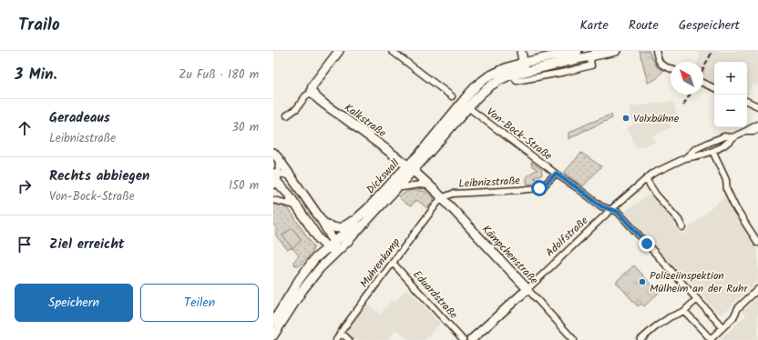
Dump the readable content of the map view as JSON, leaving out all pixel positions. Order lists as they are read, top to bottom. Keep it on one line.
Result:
{"streets":{"main road":["Kalkstraße","Dickswall","Adolfstraße","Kämpchenstraße"],"street":["Von-Bock-Straße","Leibnizstraße","Muhrenkamp","Eduardstraße"]},"crossings":[["Kalkstraße","Dickswall"],["Kalkstraße","Kämpchenstraße"],["Von-Bock-Straße","Dickswall"],["Von-Bock-Straße","Leibnizstraße"],["Von-Bock-Straße","Adolfstraße"],["Dickswall","Kämpchenstraße"],["Leibnizstraße","Kämpchenstraße"],["Leibnizstraße","Muhrenkamp"],["Adolfstraße","Kämpchenstraße"],["Kämpchenstraße","Muhrenkamp"],["Muhrenkamp","Eduardstraße"]],"places":["Volxbühne","Polizeiinspektion Mülheim an der Ruhr"],"north":"top left","page":{"header":"Trailo","nav":["Karte","Route","Gespeichert"],"heading":["3 Min.","Zu Fuß · 180 m"],"map_buttons":["+","−"],"list":[["Geradeaus","Leibnizstraße","30 m"],["Rechts abbiegen","Von-Bock-Straße","150 m"],"Ziel erreicht"],"buttons":["Speichern","Teilen"]}}
